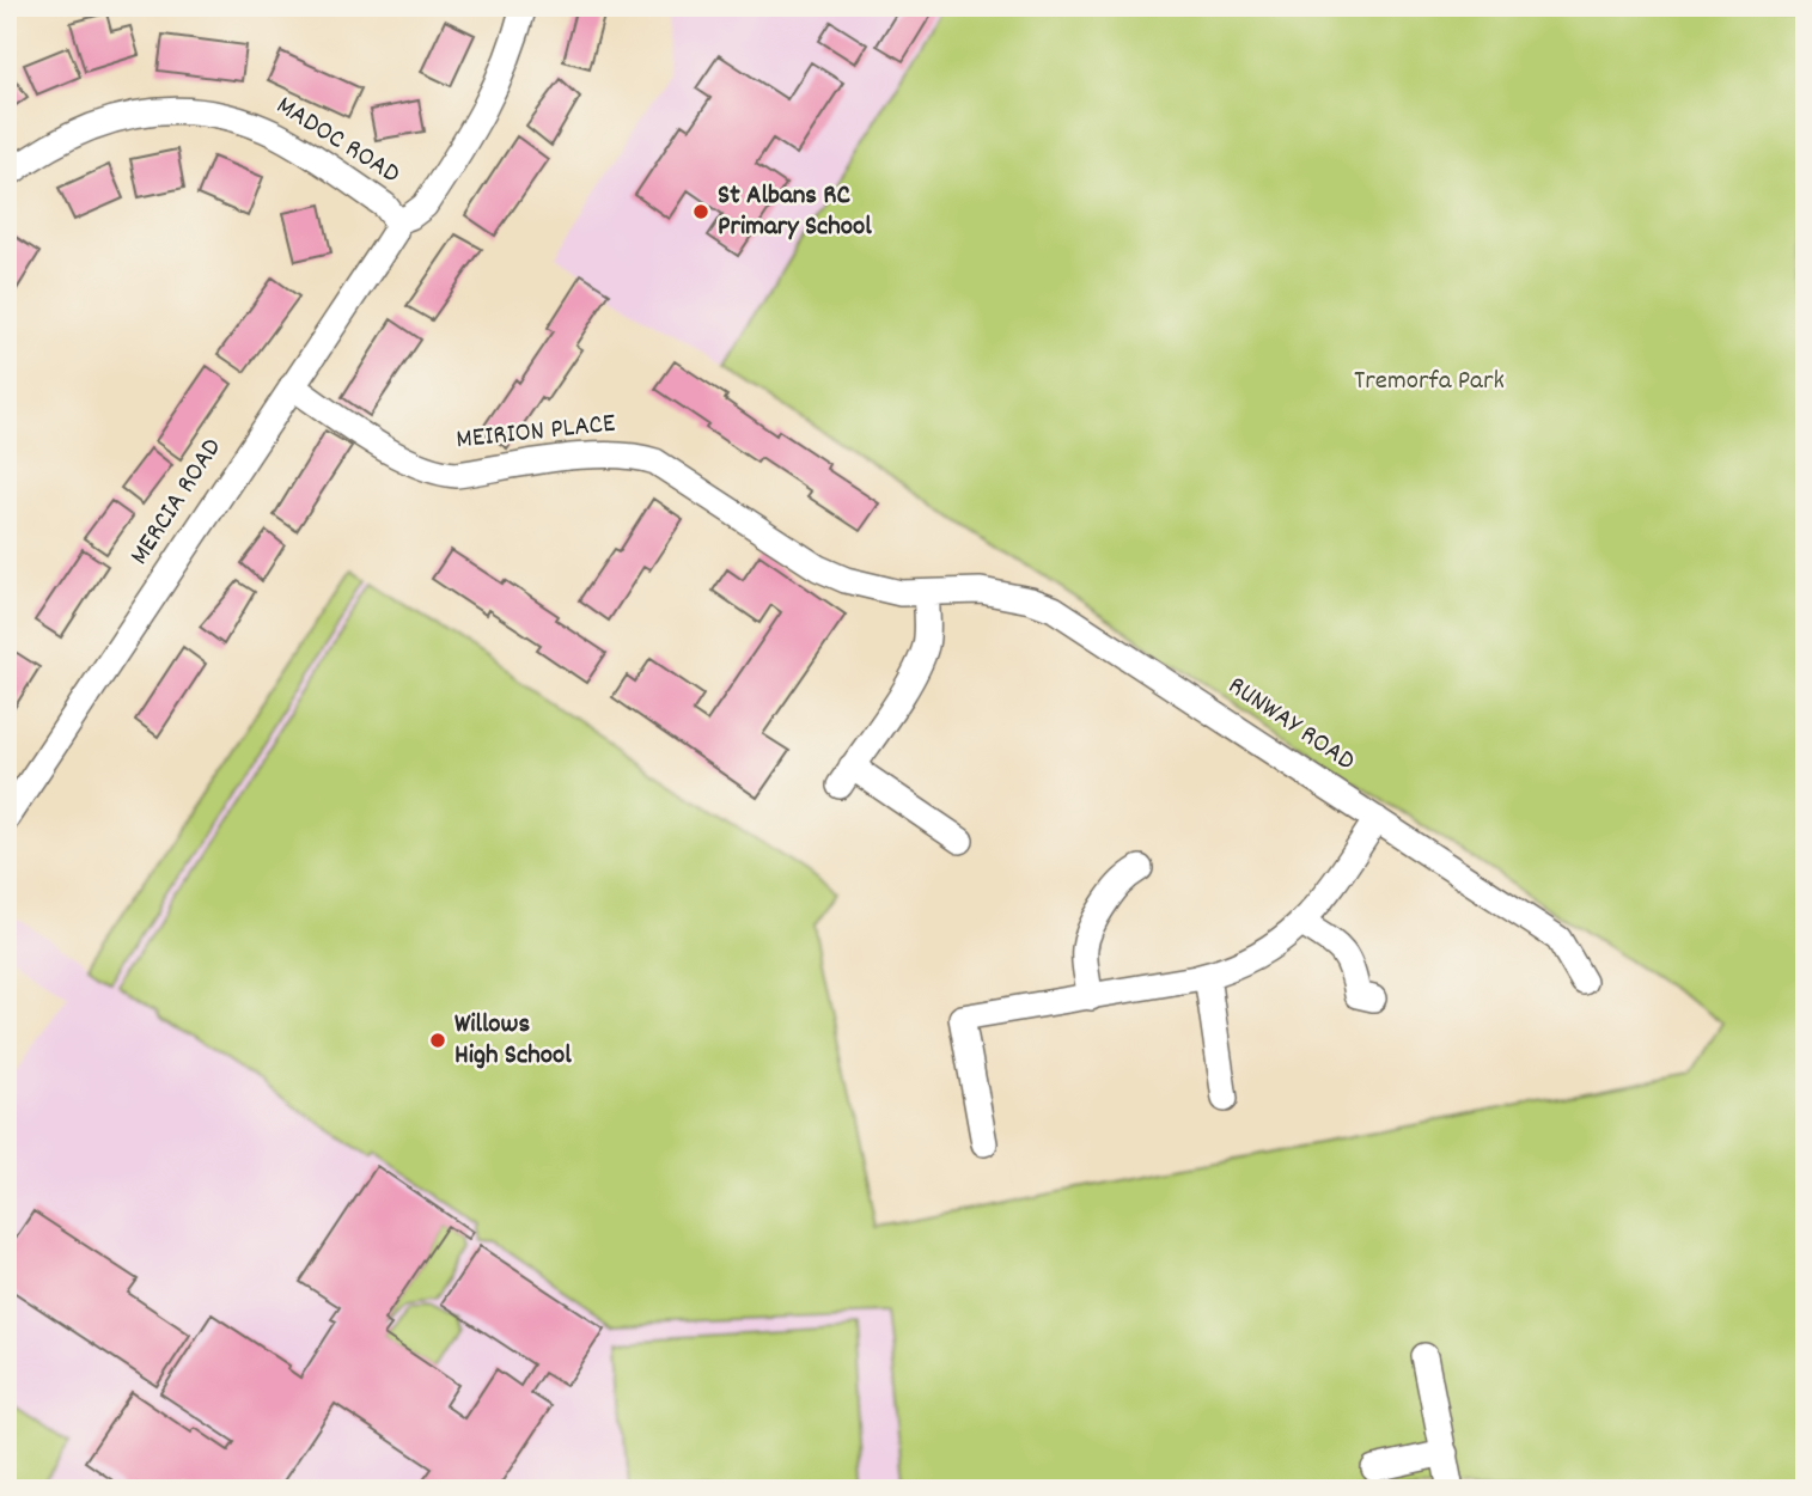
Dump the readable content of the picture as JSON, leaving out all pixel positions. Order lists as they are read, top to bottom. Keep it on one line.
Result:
{"streets":{"street":["MADOC ROAD","MEIRION PLACE","MERCIA ROAD","RUNWAY ROAD"]},"crossings":[["MADOC ROAD","MERCIA ROAD"],["MEIRION PLACE","MERCIA ROAD"],["MEIRION PLACE","RUNWAY ROAD"]],"parks":["Tremorfa Park"],"places":["St Albans RC Primary School","Willows High School"]}
